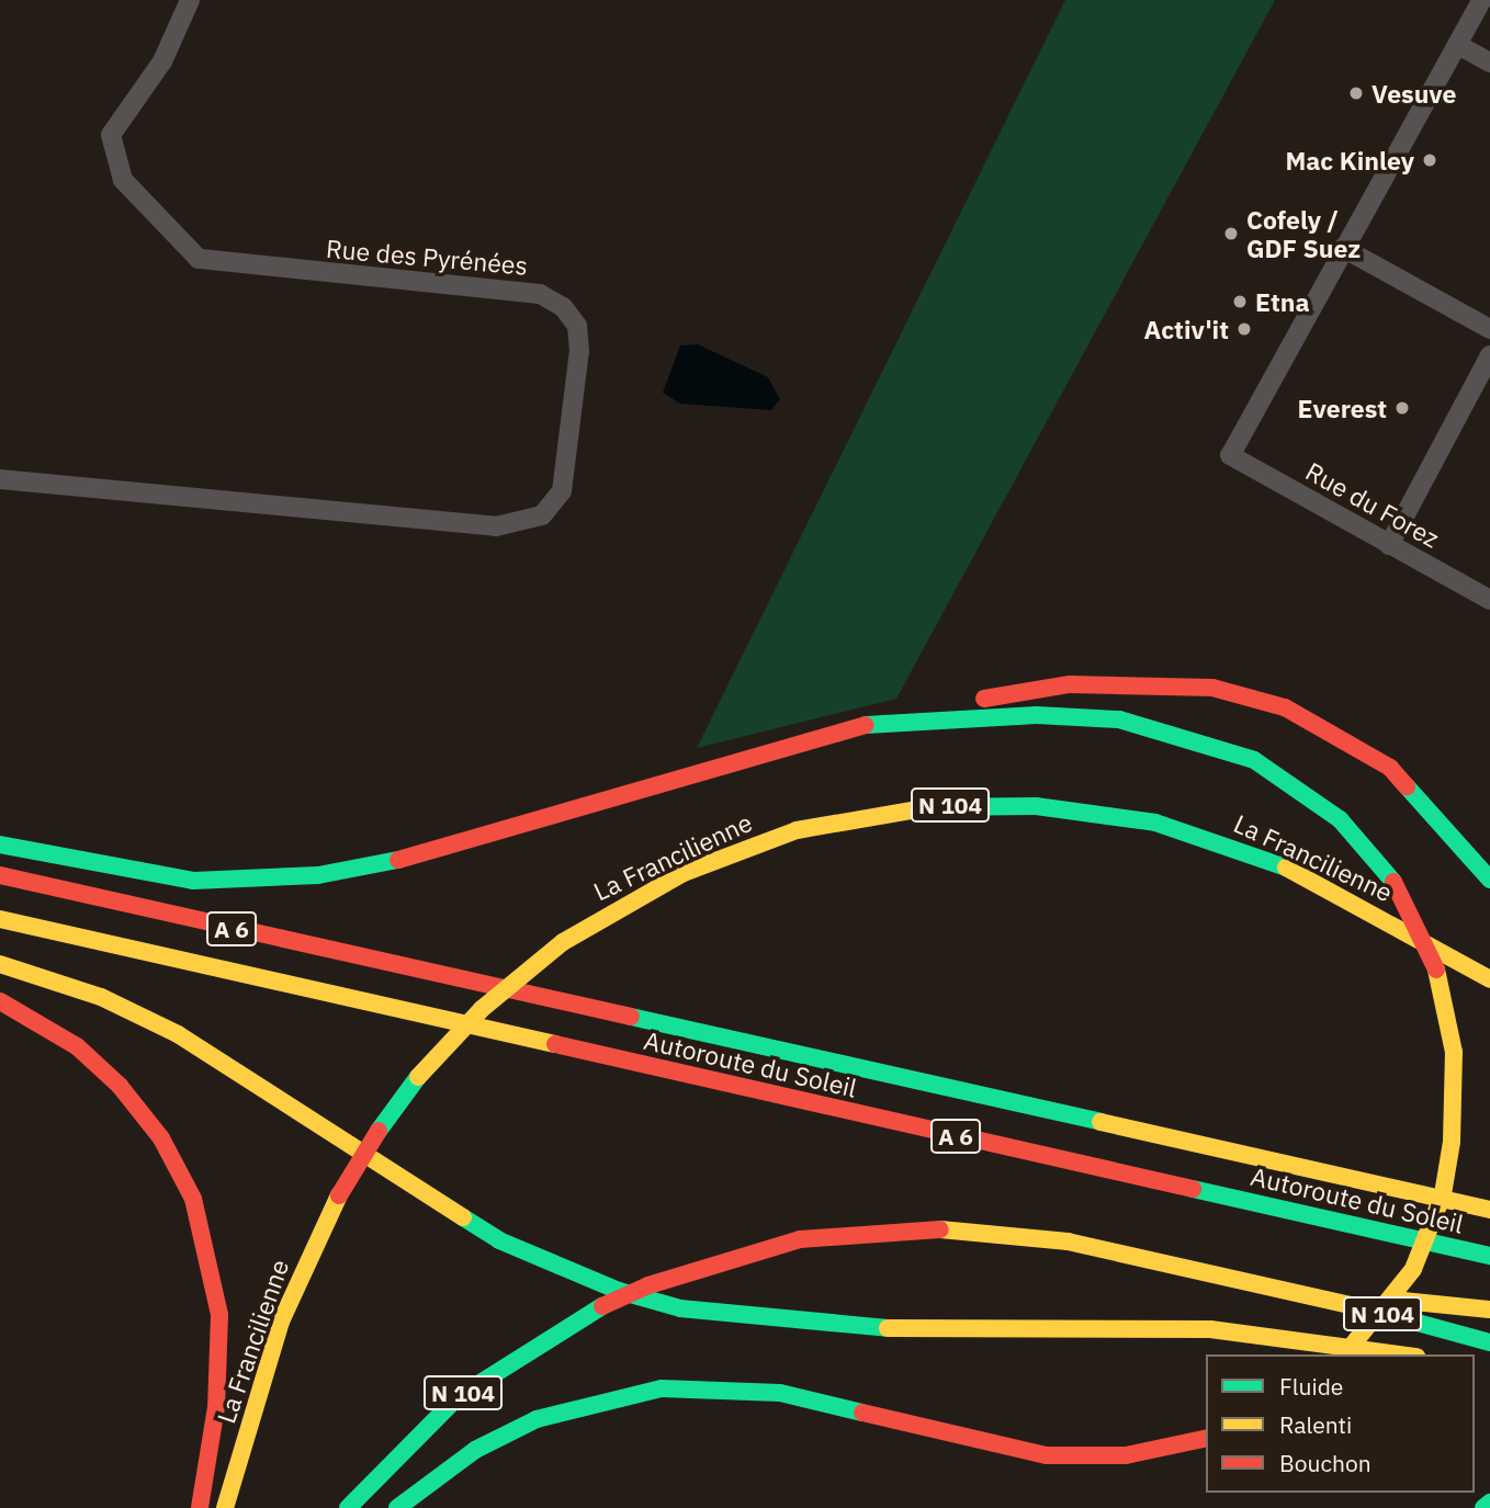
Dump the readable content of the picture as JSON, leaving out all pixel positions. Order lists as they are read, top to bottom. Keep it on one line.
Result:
{"streets":{"main road":["N 104","La Francilienne","A 6","Autoroute du Soleil"],"street":["Rue des Pyrénées","Rue du Forez"]},"places":["Vesuve","Mac Kinley","Cofely / GDF Suez","Etna","Activ'it","Everest"],"legend":["Fluide","Ralenti","Bouchon"]}
